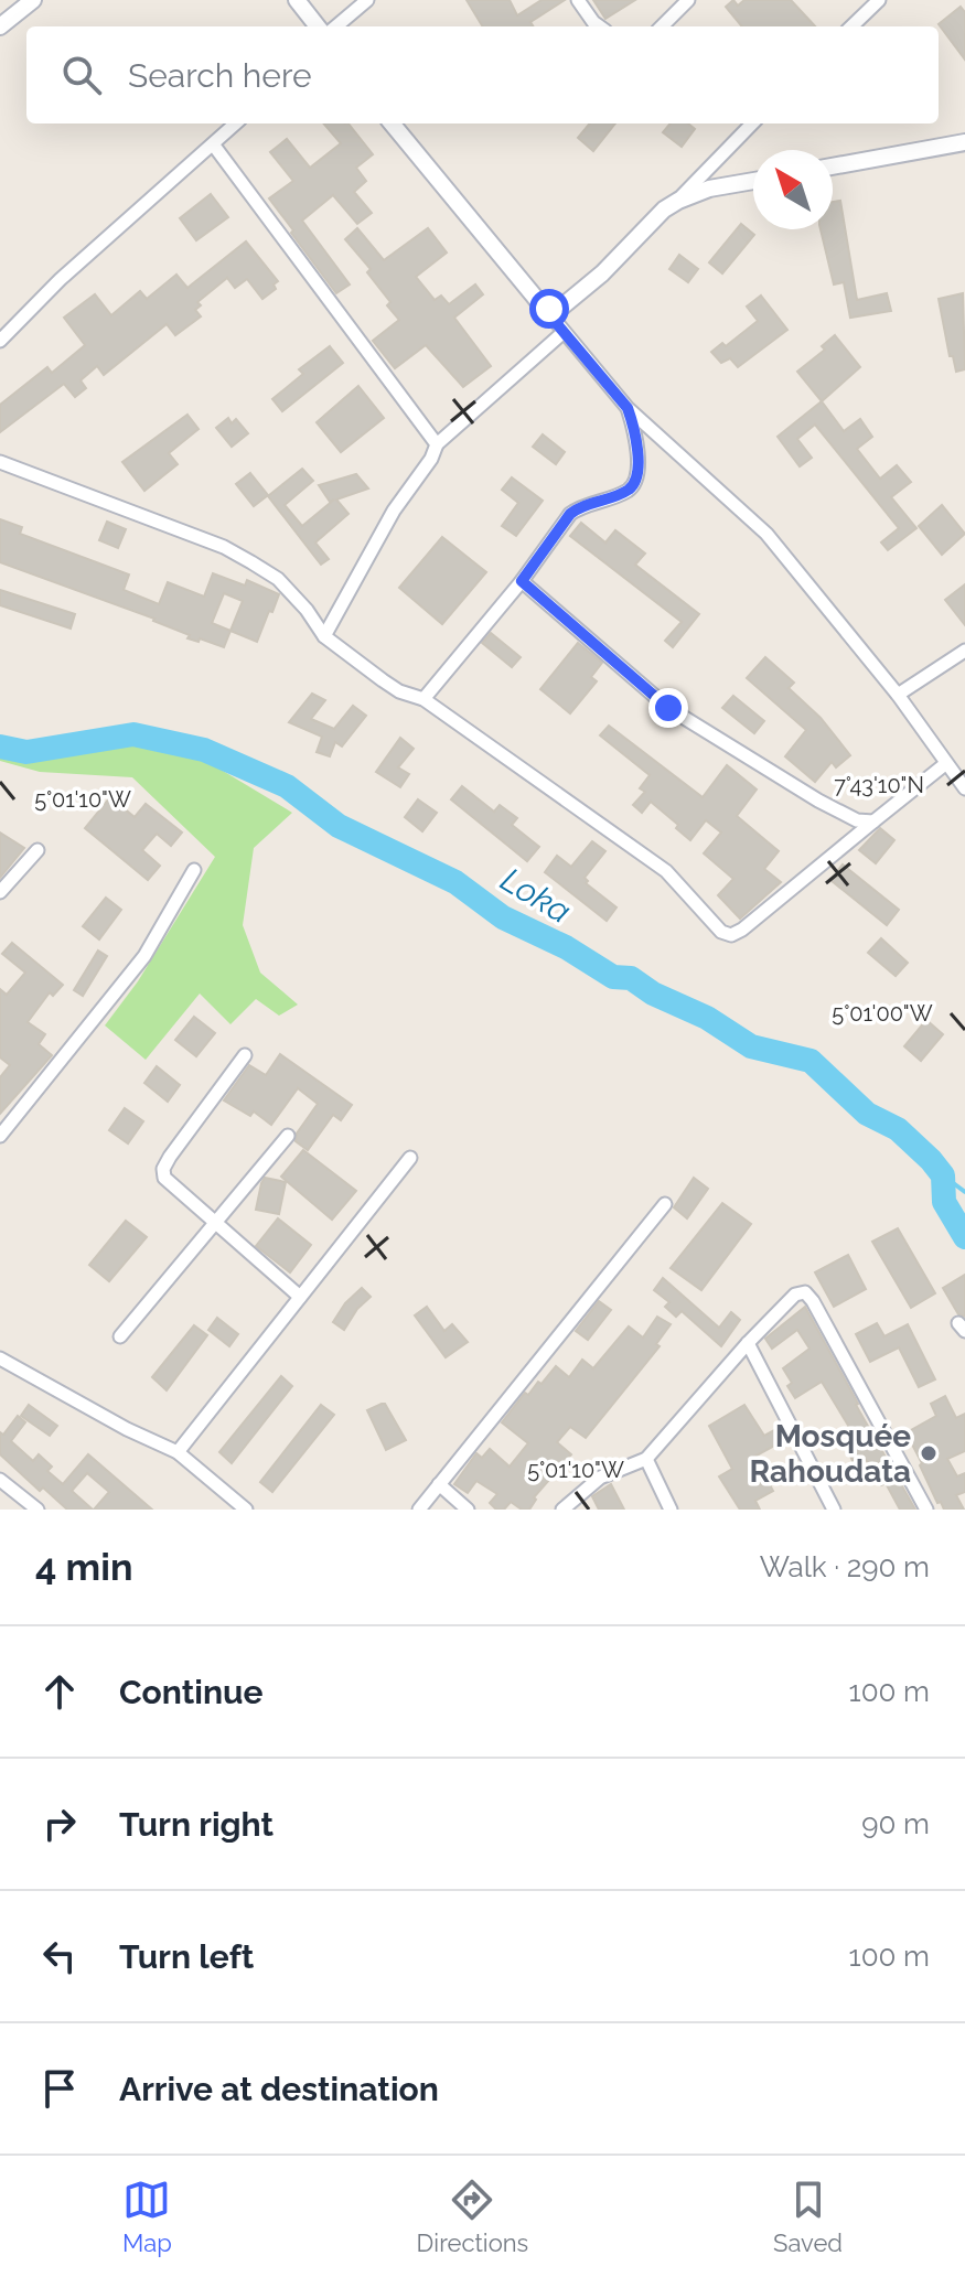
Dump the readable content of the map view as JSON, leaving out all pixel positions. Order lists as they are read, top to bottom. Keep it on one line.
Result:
{"water":["Loka"],"places":["Mosquée Rahoudata"],"north":"top left","page":{"search":"Search here","heading":["4 min","Walk · 290 m"],"list":[["Continue","100 m"],["Turn right","90 m"],["Turn left","100 m"],"Arrive at destination"],"nav":["Map","Directions","Saved"]},"coordinates":["7°43'10\"N","5°01'10\"W","5°01'00\"W"]}
